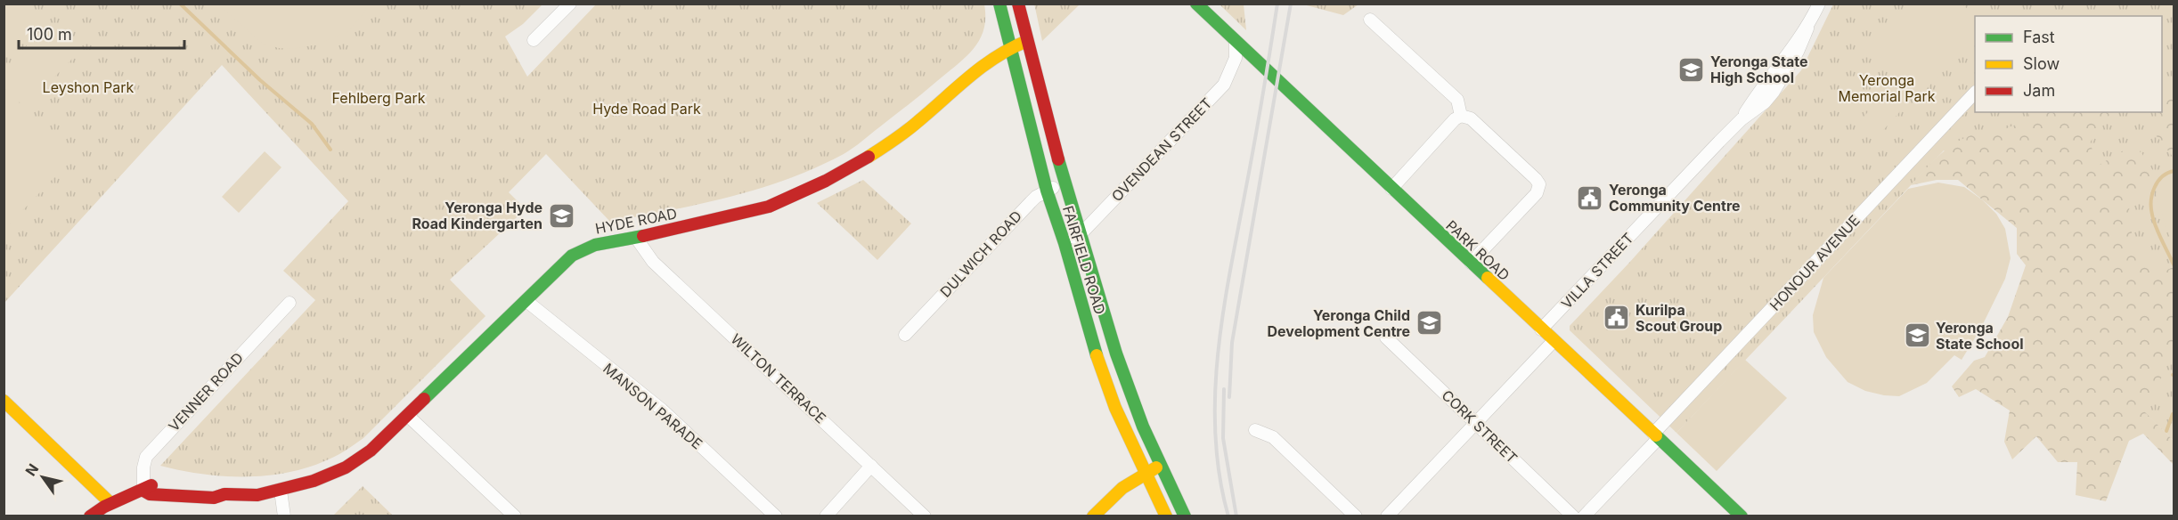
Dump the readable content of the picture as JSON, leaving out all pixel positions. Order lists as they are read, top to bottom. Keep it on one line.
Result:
{"streets":{"street":["OVENDEAN STREET","HYDE ROAD","PARK ROAD","DULWICH ROAD","FAIRFIELD ROAD","HONOUR AVENUE","VILLA STREET","WILTON TERRACE","VENNER ROAD","MANSON PARADE","CORK STREET"]},"crossings":[["OVENDEAN STREET","PARK ROAD"],["OVENDEAN STREET","FAIRFIELD ROAD"],["HYDE ROAD","FAIRFIELD ROAD"],["HYDE ROAD","WILTON TERRACE"],["HYDE ROAD","VENNER ROAD"],["HYDE ROAD","MANSON PARADE"],["PARK ROAD","HONOUR AVENUE"],["PARK ROAD","VILLA STREET"],["DULWICH ROAD","FAIRFIELD ROAD"]],"parks":["Yeronga Memorial Park","Leyshon Park","Fehlberg Park","Hyde Road Park"],"places":{"school or university":["Yeronga State High School","Yeronga Hyde Road Kindergarten","Yeronga Child Development Centre","Yeronga State School"],"public building":["Yeronga Community Centre","Kurilpa Scout Group"]},"legend":["Fast","Slow","Jam"],"scale_bar":"100 m","north":"top left"}
